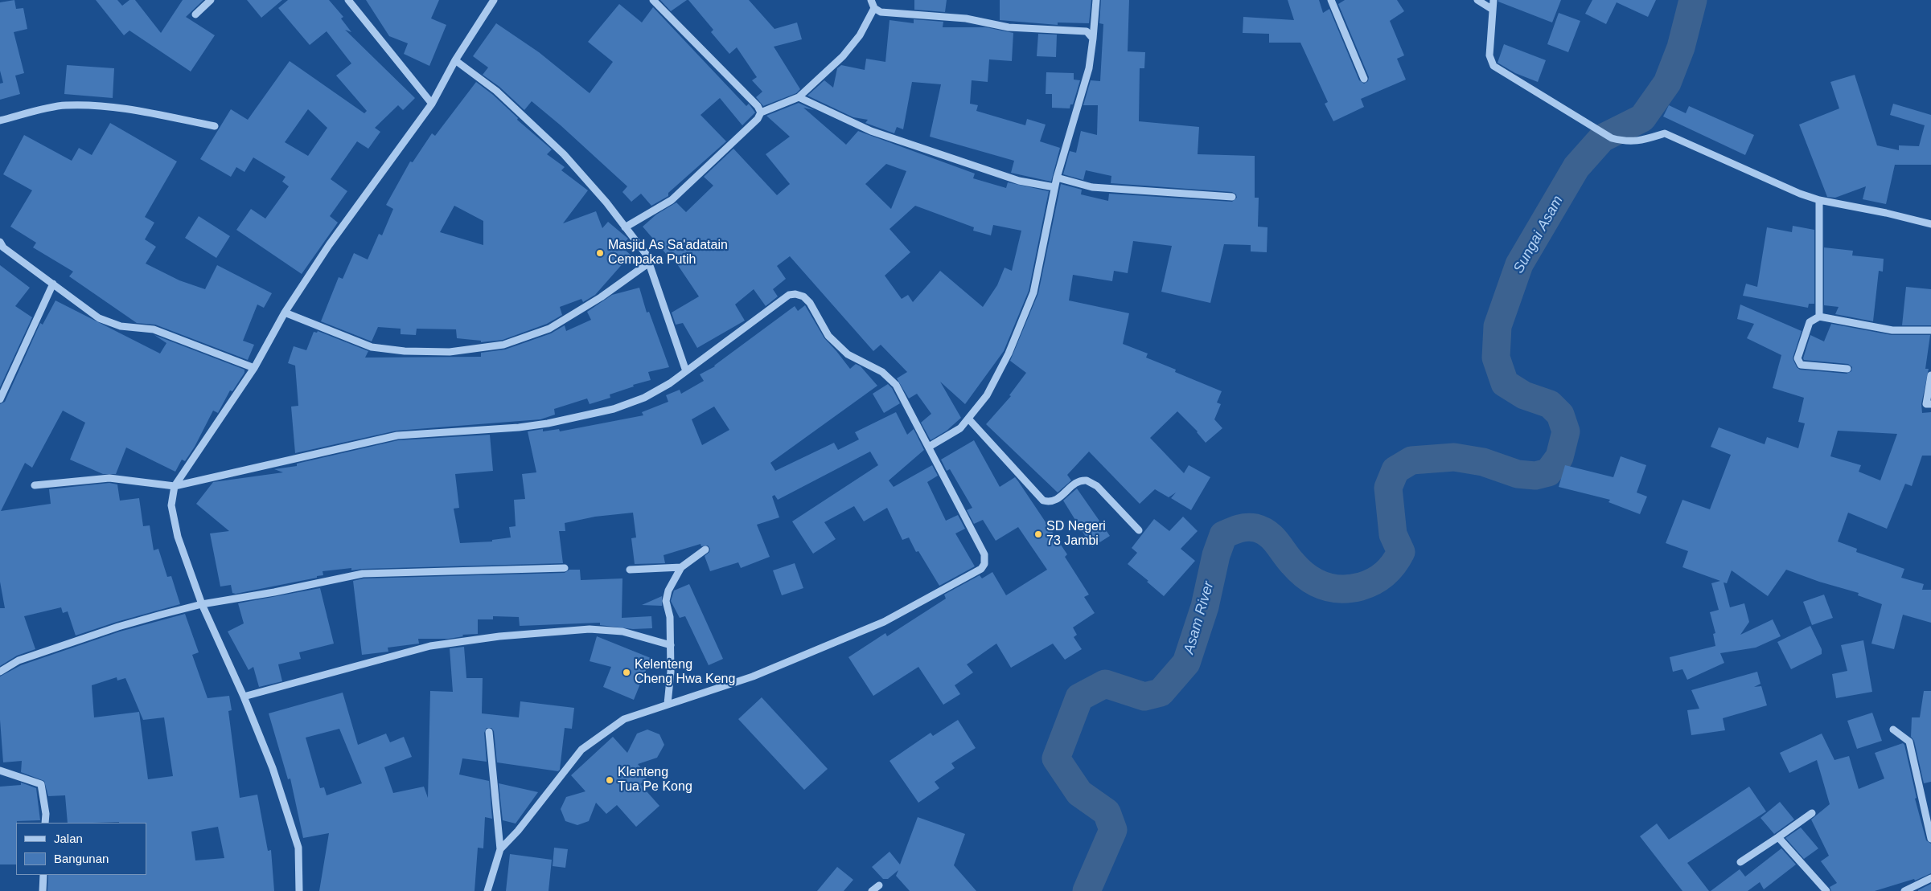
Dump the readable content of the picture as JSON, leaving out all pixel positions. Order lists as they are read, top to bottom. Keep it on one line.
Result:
{"water":["Sungai Asam","Asam River"],"places":["Masjid As Sa'adatain Cempaka Putih","SD Negeri 73 Jambi","Kelenteng Cheng Hwa Keng","Klenteng Tua Pe Kong"],"legend":["Jalan","Bangunan"]}
